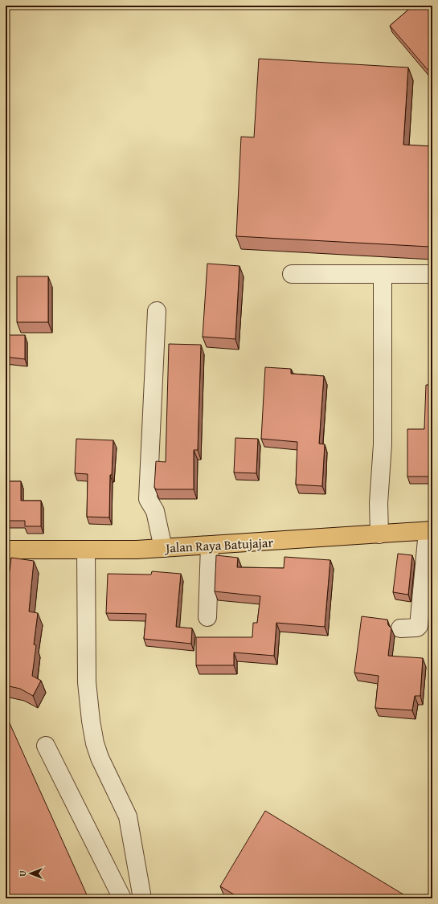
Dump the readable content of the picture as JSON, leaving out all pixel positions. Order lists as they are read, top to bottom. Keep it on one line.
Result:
{"streets":{"highway":["Jalan Raya Batujajar"]},"north":"left"}
